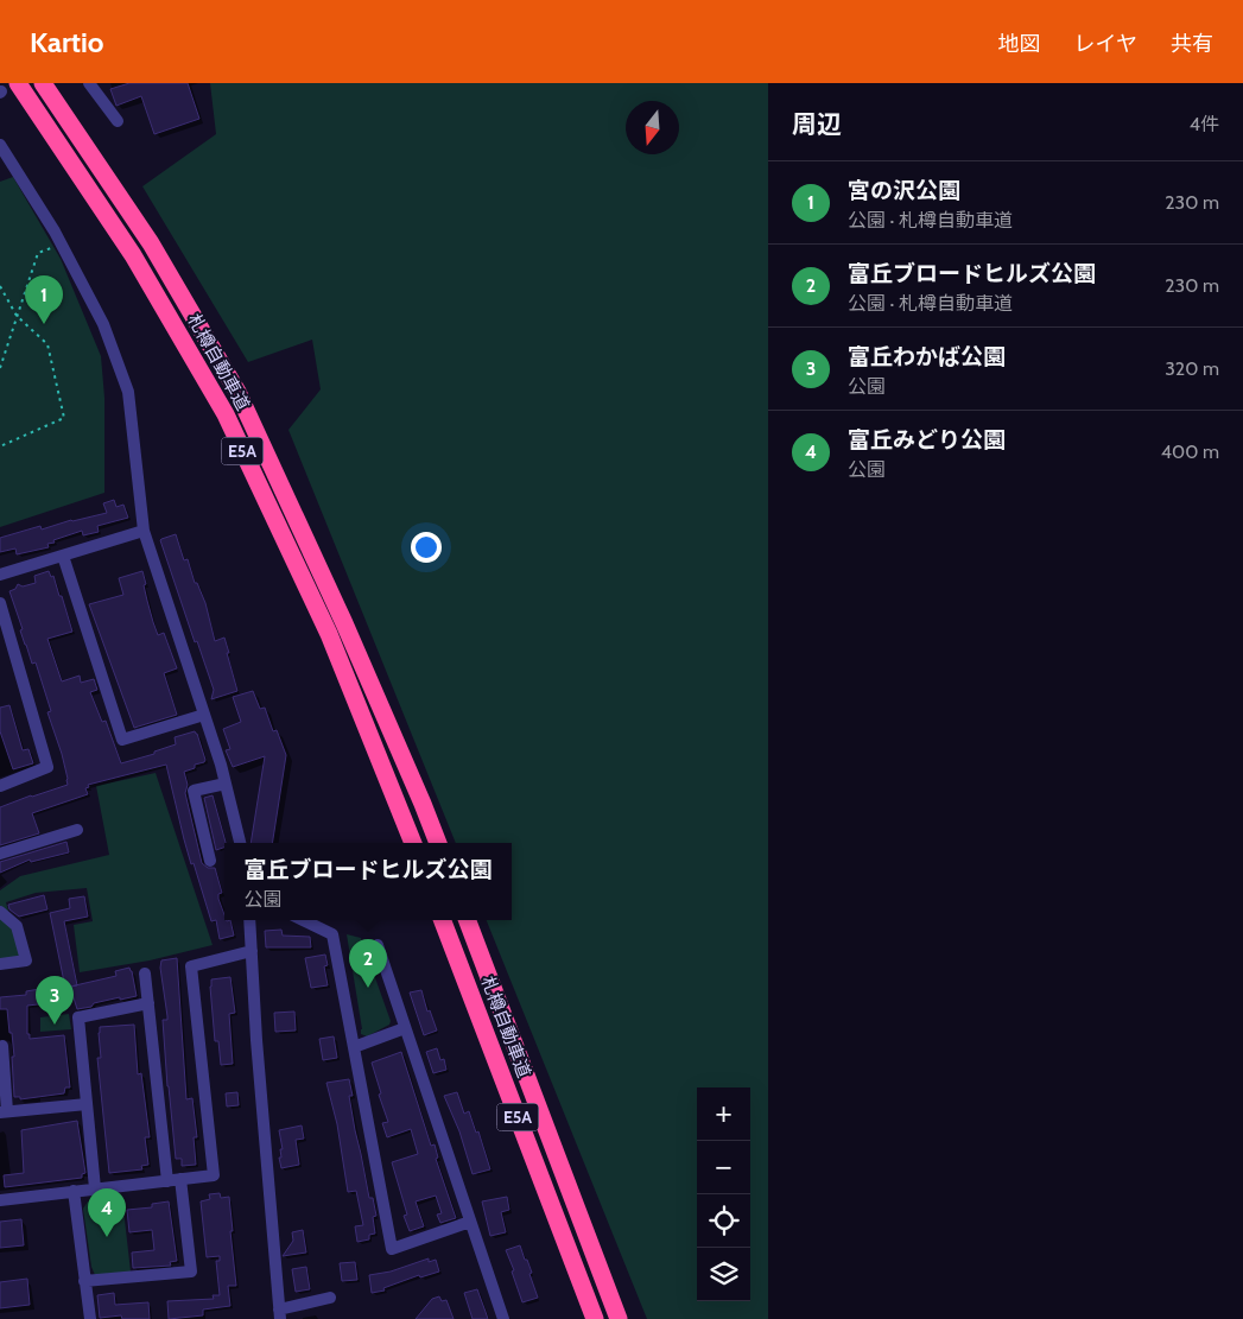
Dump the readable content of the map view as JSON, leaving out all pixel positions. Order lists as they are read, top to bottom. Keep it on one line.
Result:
{"streets":{"highway":["札樽自動車道","E5A"]},"north":"bottom","page":{"header":"Kartio","nav":["地図","レイヤ","共有"],"heading":["周辺","4件"],"list":[{"mark":"1","name":"宮の沢公園","note":"公園 · 札樽自動車道","value":"230 m"},{"mark":"2","name":"富丘ブロードヒルズ公園","note":"公園 · 札樽自動車道","value":"230 m"},{"mark":"3","name":"富丘わかば公園","note":"公園","value":"320 m"},{"mark":"4","name":"富丘みどり公園","note":"公園","value":"400 m"}],"pins":["1","2","3","4"],"popup":["富丘ブロードヒルズ公園","公園"],"map_buttons":["+","−"]}}
